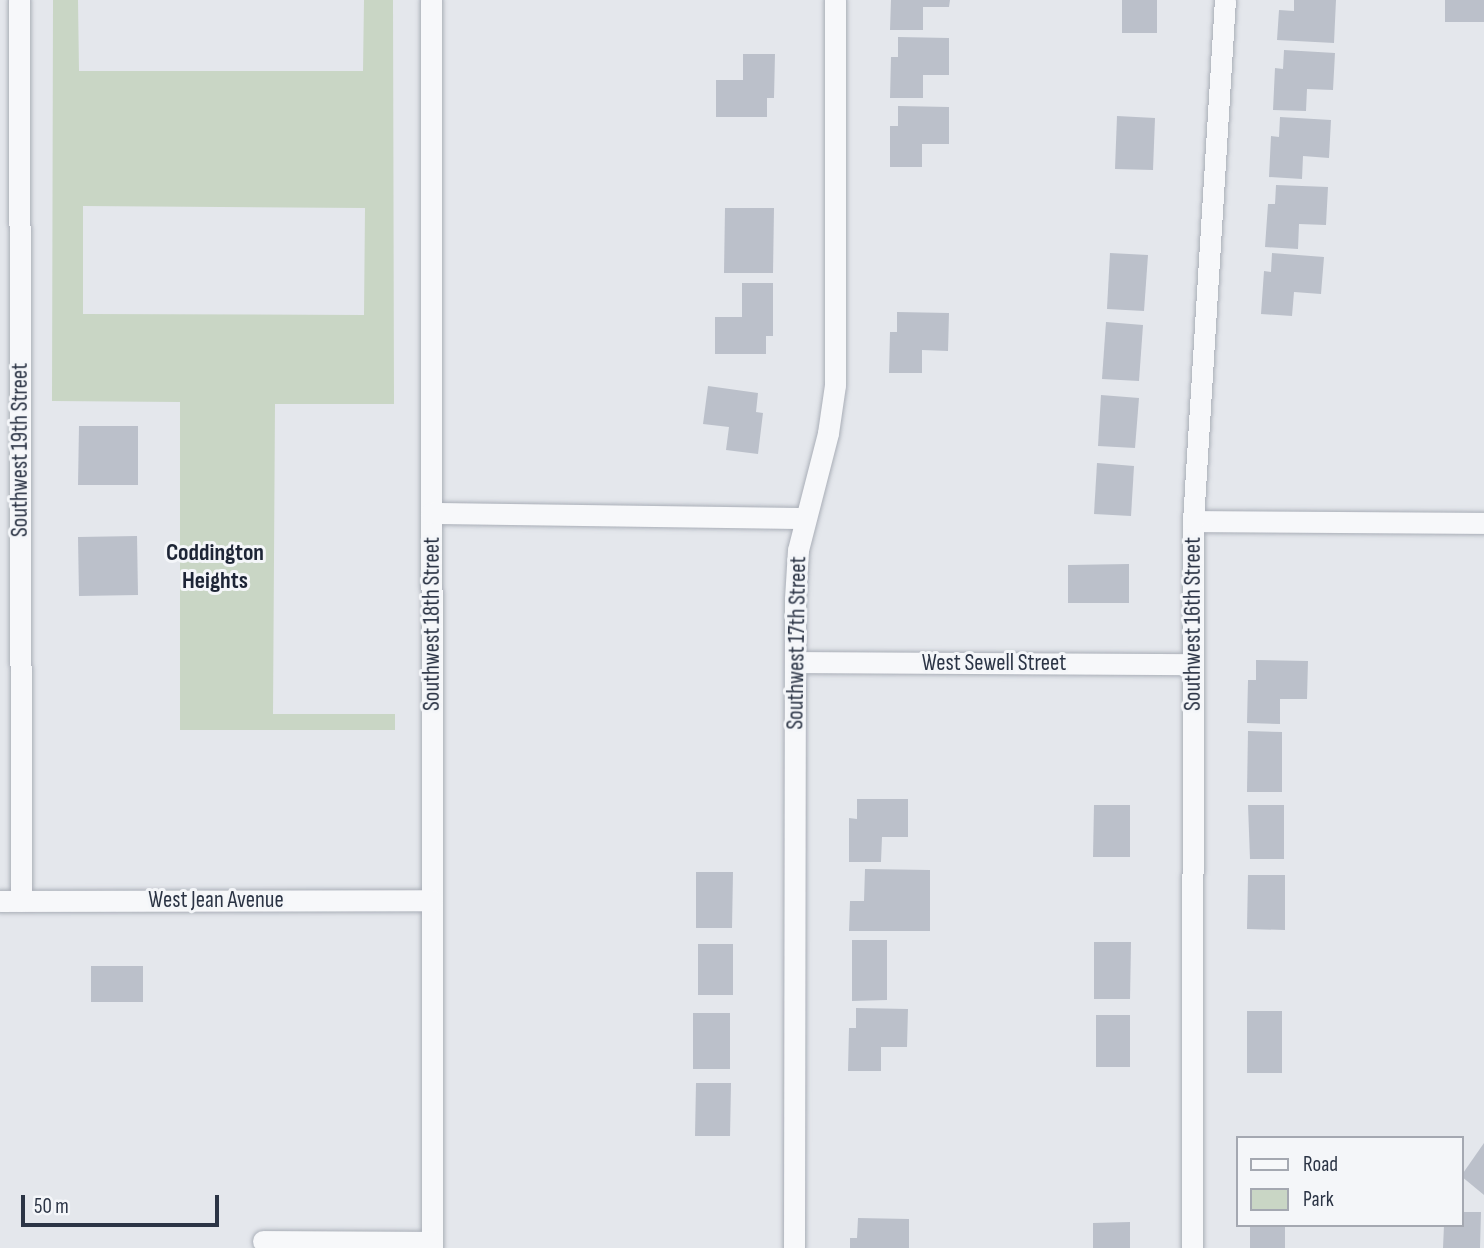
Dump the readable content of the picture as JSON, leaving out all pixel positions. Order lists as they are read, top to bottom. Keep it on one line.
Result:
{"streets":{"street":["Southwest 19th Street","Southwest 18th Street","Southwest 16th Street","Southwest 17th Street","West Sewell Street","West Jean Avenue"]},"crossings":[["Southwest 19th Street","West Jean Avenue"],["Southwest 18th Street","West Jean Avenue"],["Southwest 16th Street","West Sewell Street"],["Southwest 17th Street","West Sewell Street"]],"districts":["Coddington Heights"],"legend":["Road","Park"],"scale_bar":"50 m"}
